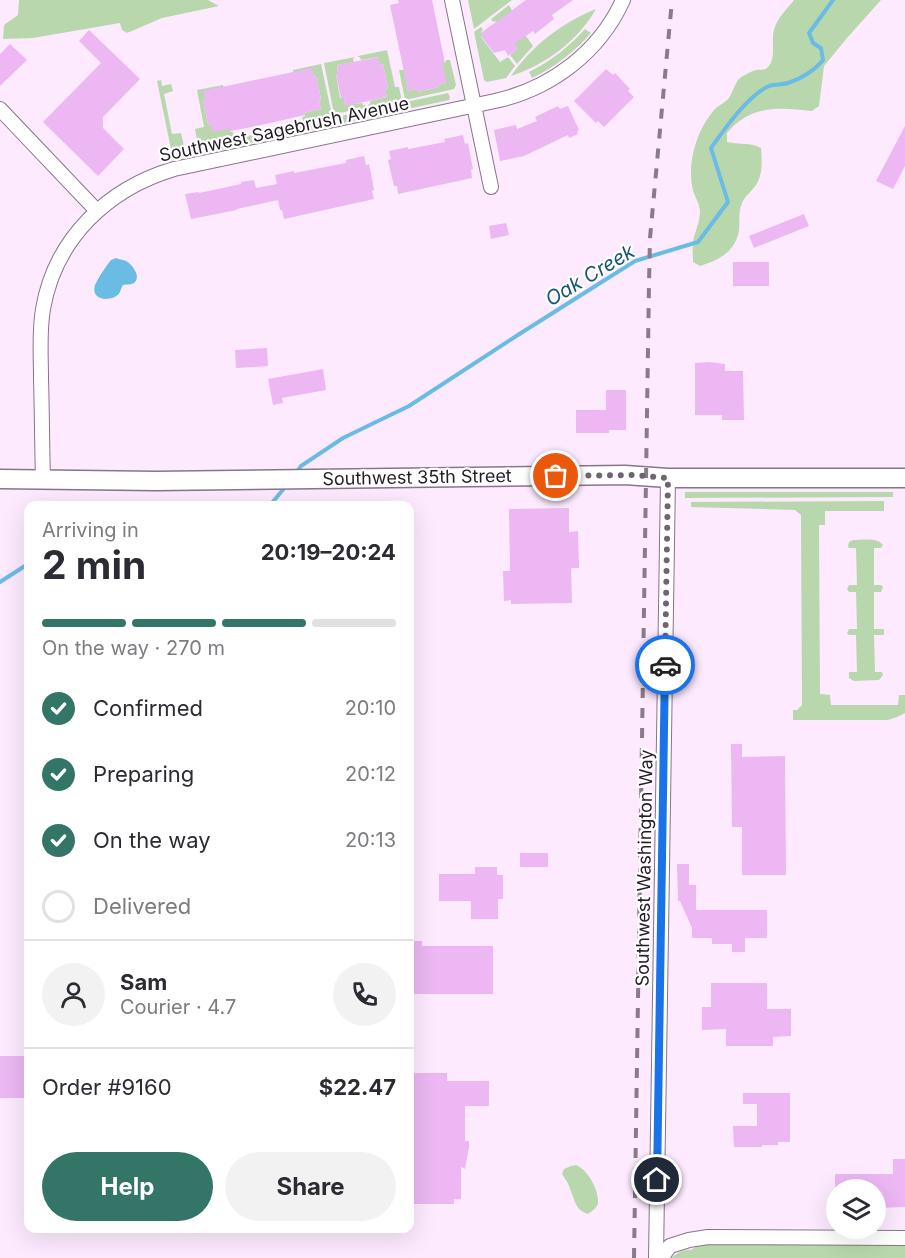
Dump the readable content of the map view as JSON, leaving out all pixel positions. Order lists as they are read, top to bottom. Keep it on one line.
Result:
{"streets":{"main road":["Southwest 35th Street"],"street":["Southwest Sagebrush Avenue","Southwest Washington Way"]},"crossings":[["Southwest Sagebrush Avenue","Southwest 35th Street"],["Southwest 35th Street","Southwest Washington Way"]],"water":["Oak Creek"],"page":{"heading":["2 min","Arriving in","20:19–20:24"],"panel":["Sam","Courier · 4.7","Order #9160","$22.47"],"bar":"On the way · 270 m","list":[["Confirmed","20:10"],["Preparing","20:12"],["On the way","20:13"],"Delivered"],"buttons":["Help","Share"]}}
